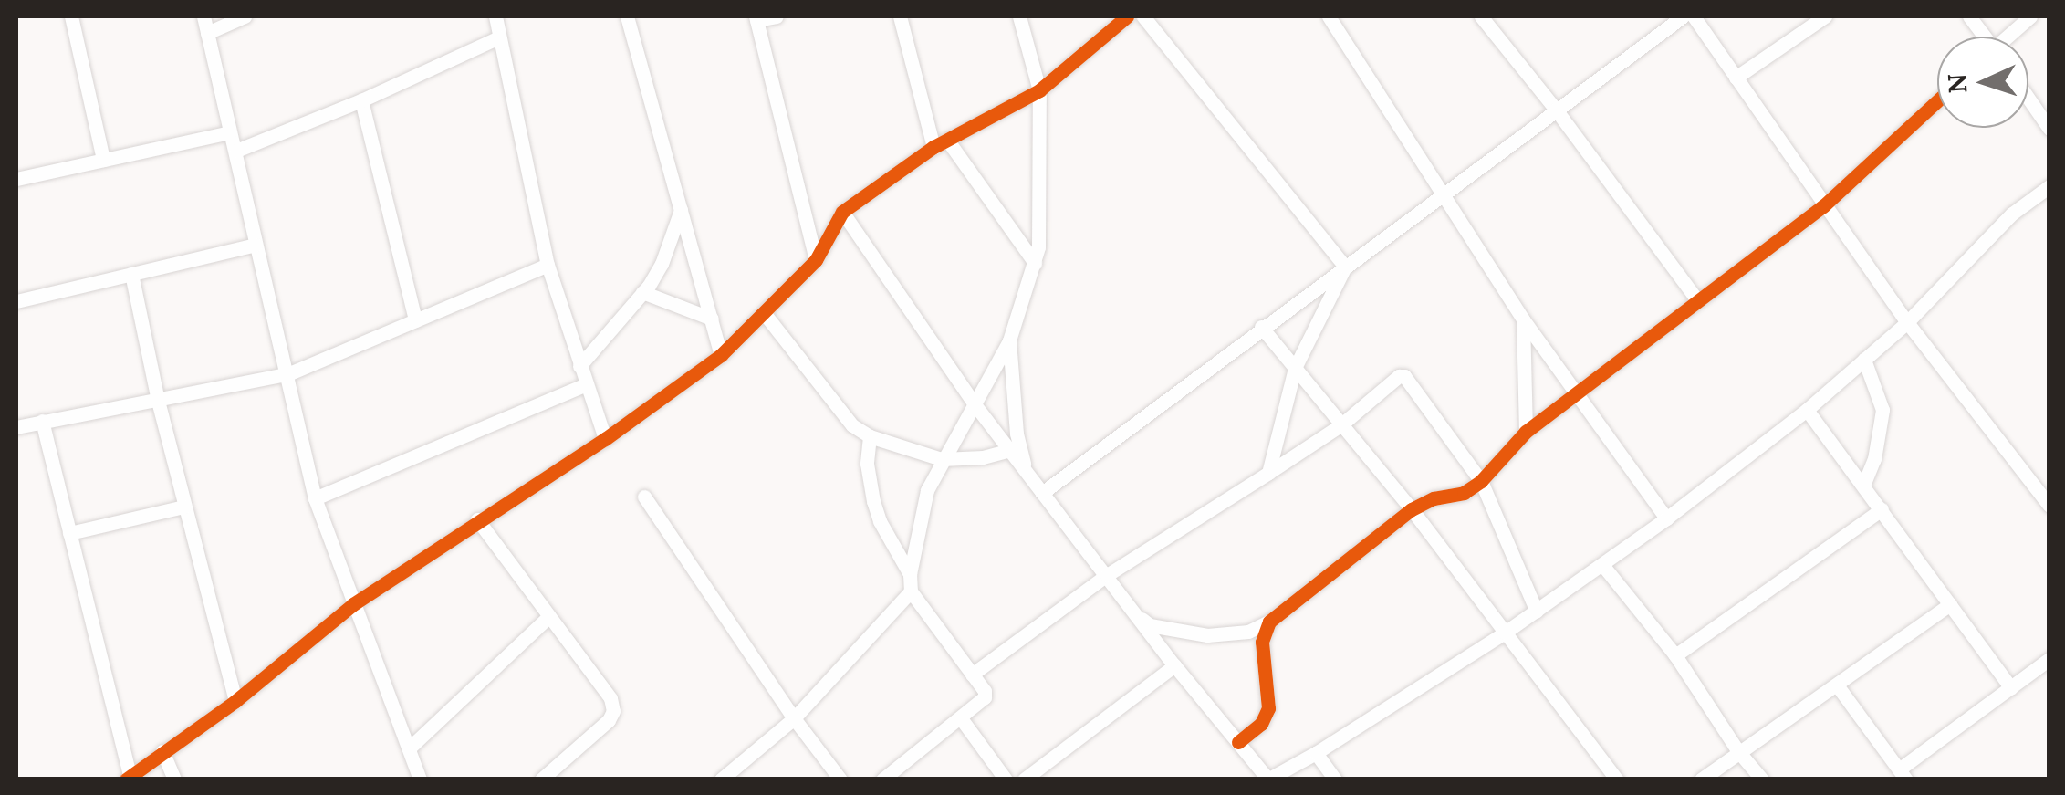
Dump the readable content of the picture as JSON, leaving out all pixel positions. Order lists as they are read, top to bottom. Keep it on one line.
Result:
{"north":"left"}
